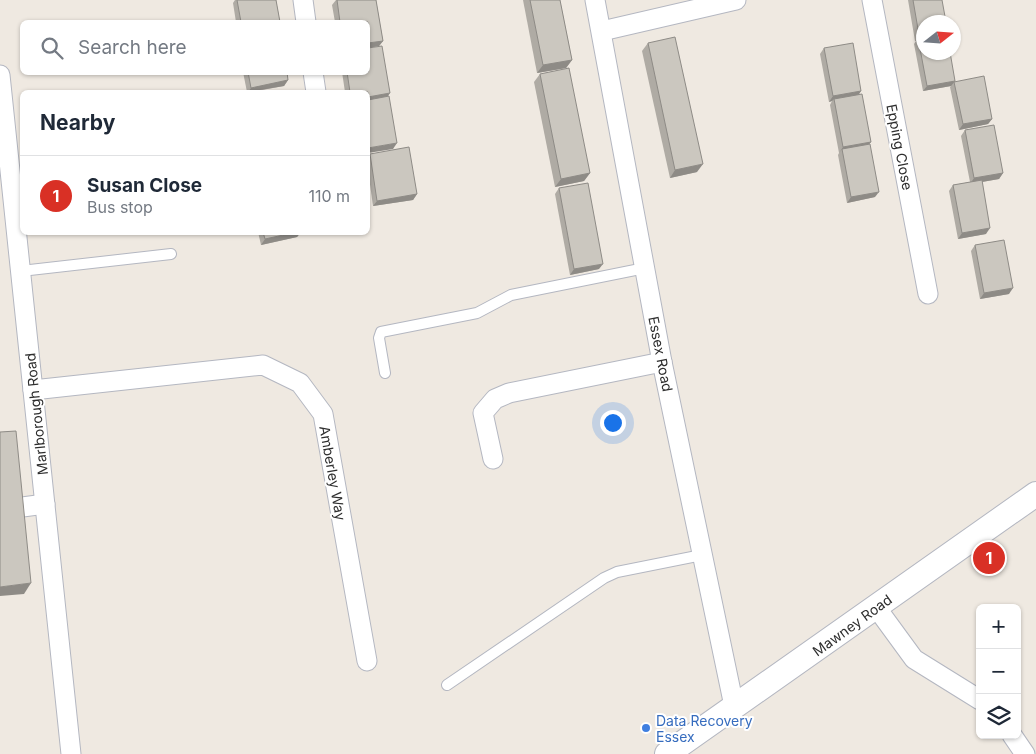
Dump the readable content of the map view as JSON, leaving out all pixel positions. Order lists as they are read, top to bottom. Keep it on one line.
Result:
{"streets":{"street":["Epping Close","Essex Road","Marlborough Road","Amberley Way","Mawney Road"]},"crossings":[["Essex Road","Mawney Road"],["Marlborough Road","Amberley Way"]],"places":["Data Recovery Essex"],"north":"right","page":{"search":"Search here","heading":"Nearby","list":[{"mark":"1","name":"Susan Close","note":"Bus stop","value":"110 m"}],"pins":"1","map_buttons":["+","−"]}}
